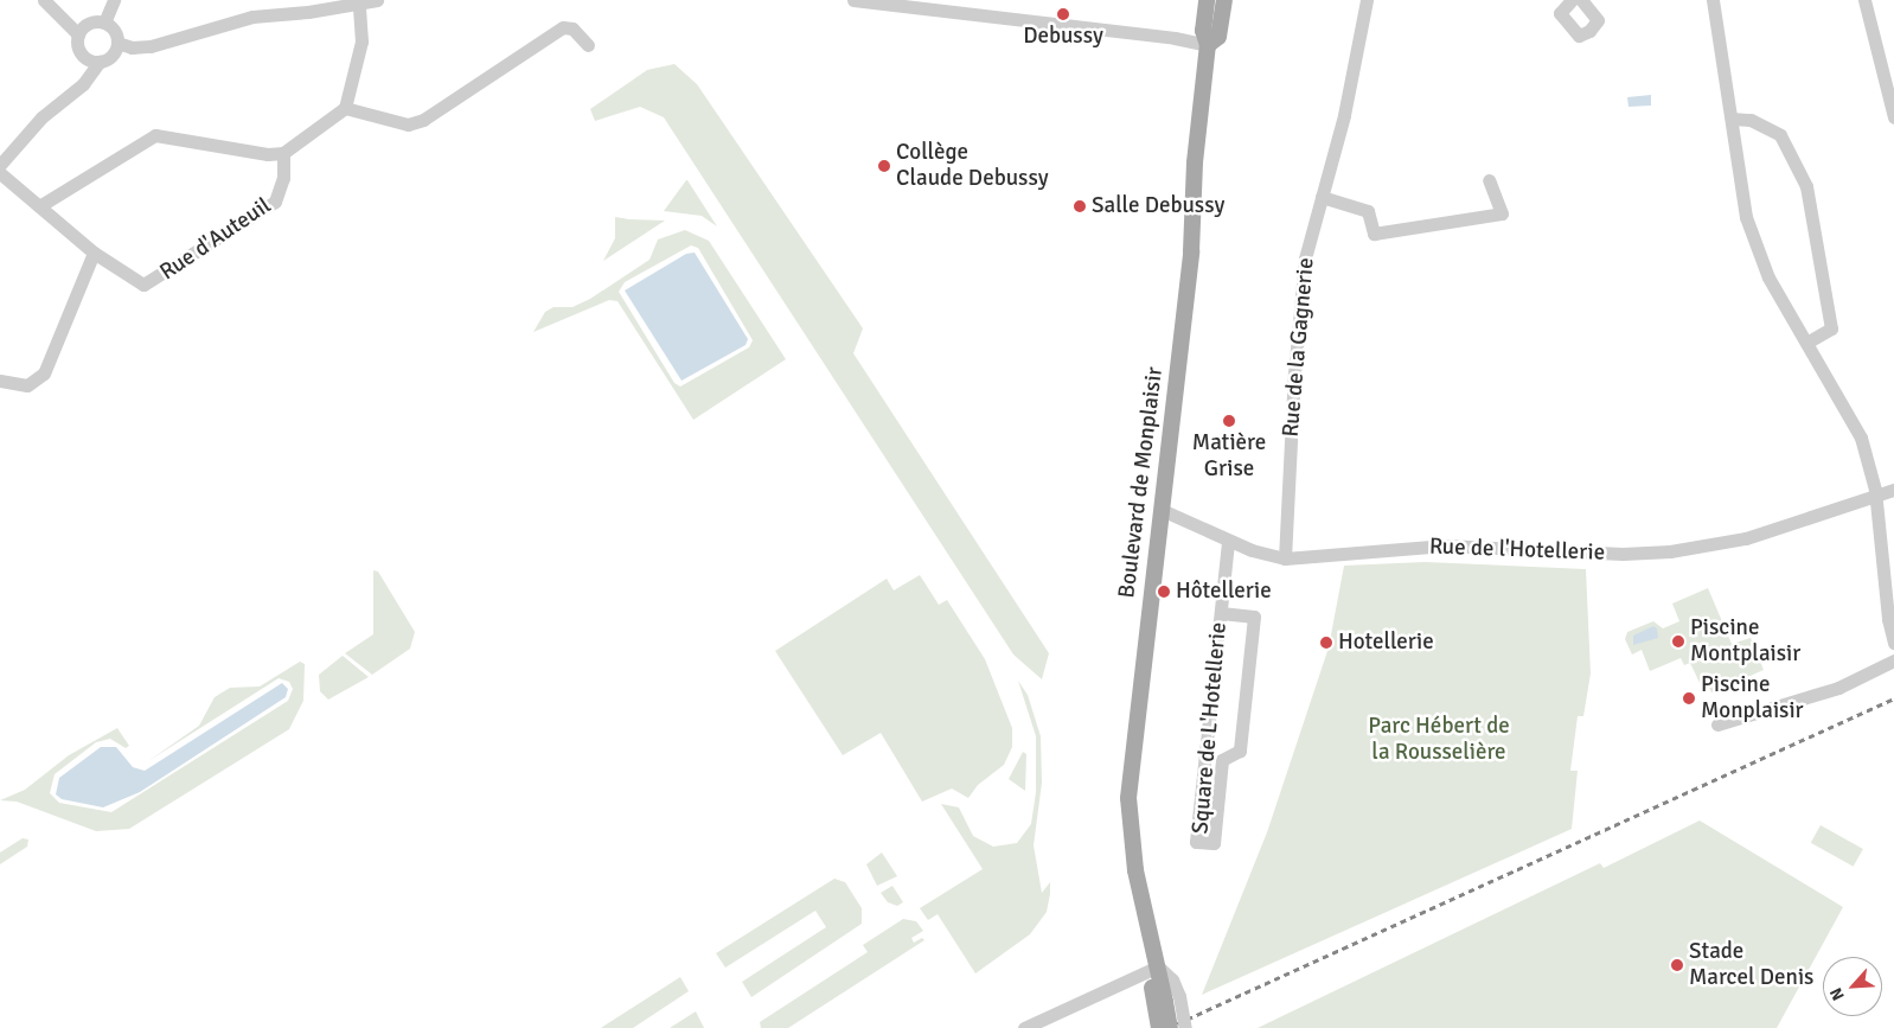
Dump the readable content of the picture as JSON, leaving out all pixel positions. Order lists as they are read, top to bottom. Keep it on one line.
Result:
{"streets":{"main road":["Boulevard de Monplaisir"],"street":["Rue d'Auteuil","Rue de la Gagnerie","Rue de l'Hotellerie","Square de L'Hotellerie"]},"crossings":[["Rue de la Gagnerie","Rue de l'Hotellerie"],["Boulevard de Monplaisir","Rue de l'Hotellerie"],["Rue de l'Hotellerie","Square de L'Hotellerie"]],"parks":["Parc Hébert de la Rousselière"],"places":["Debussy","Collège Claude Debussy","Salle Debussy","Matière Grise","Hôtellerie","Piscine Montplaisir","Hotellerie","Piscine Monplaisir","Stade Marcel Denis"],"north":"bottom left"}
